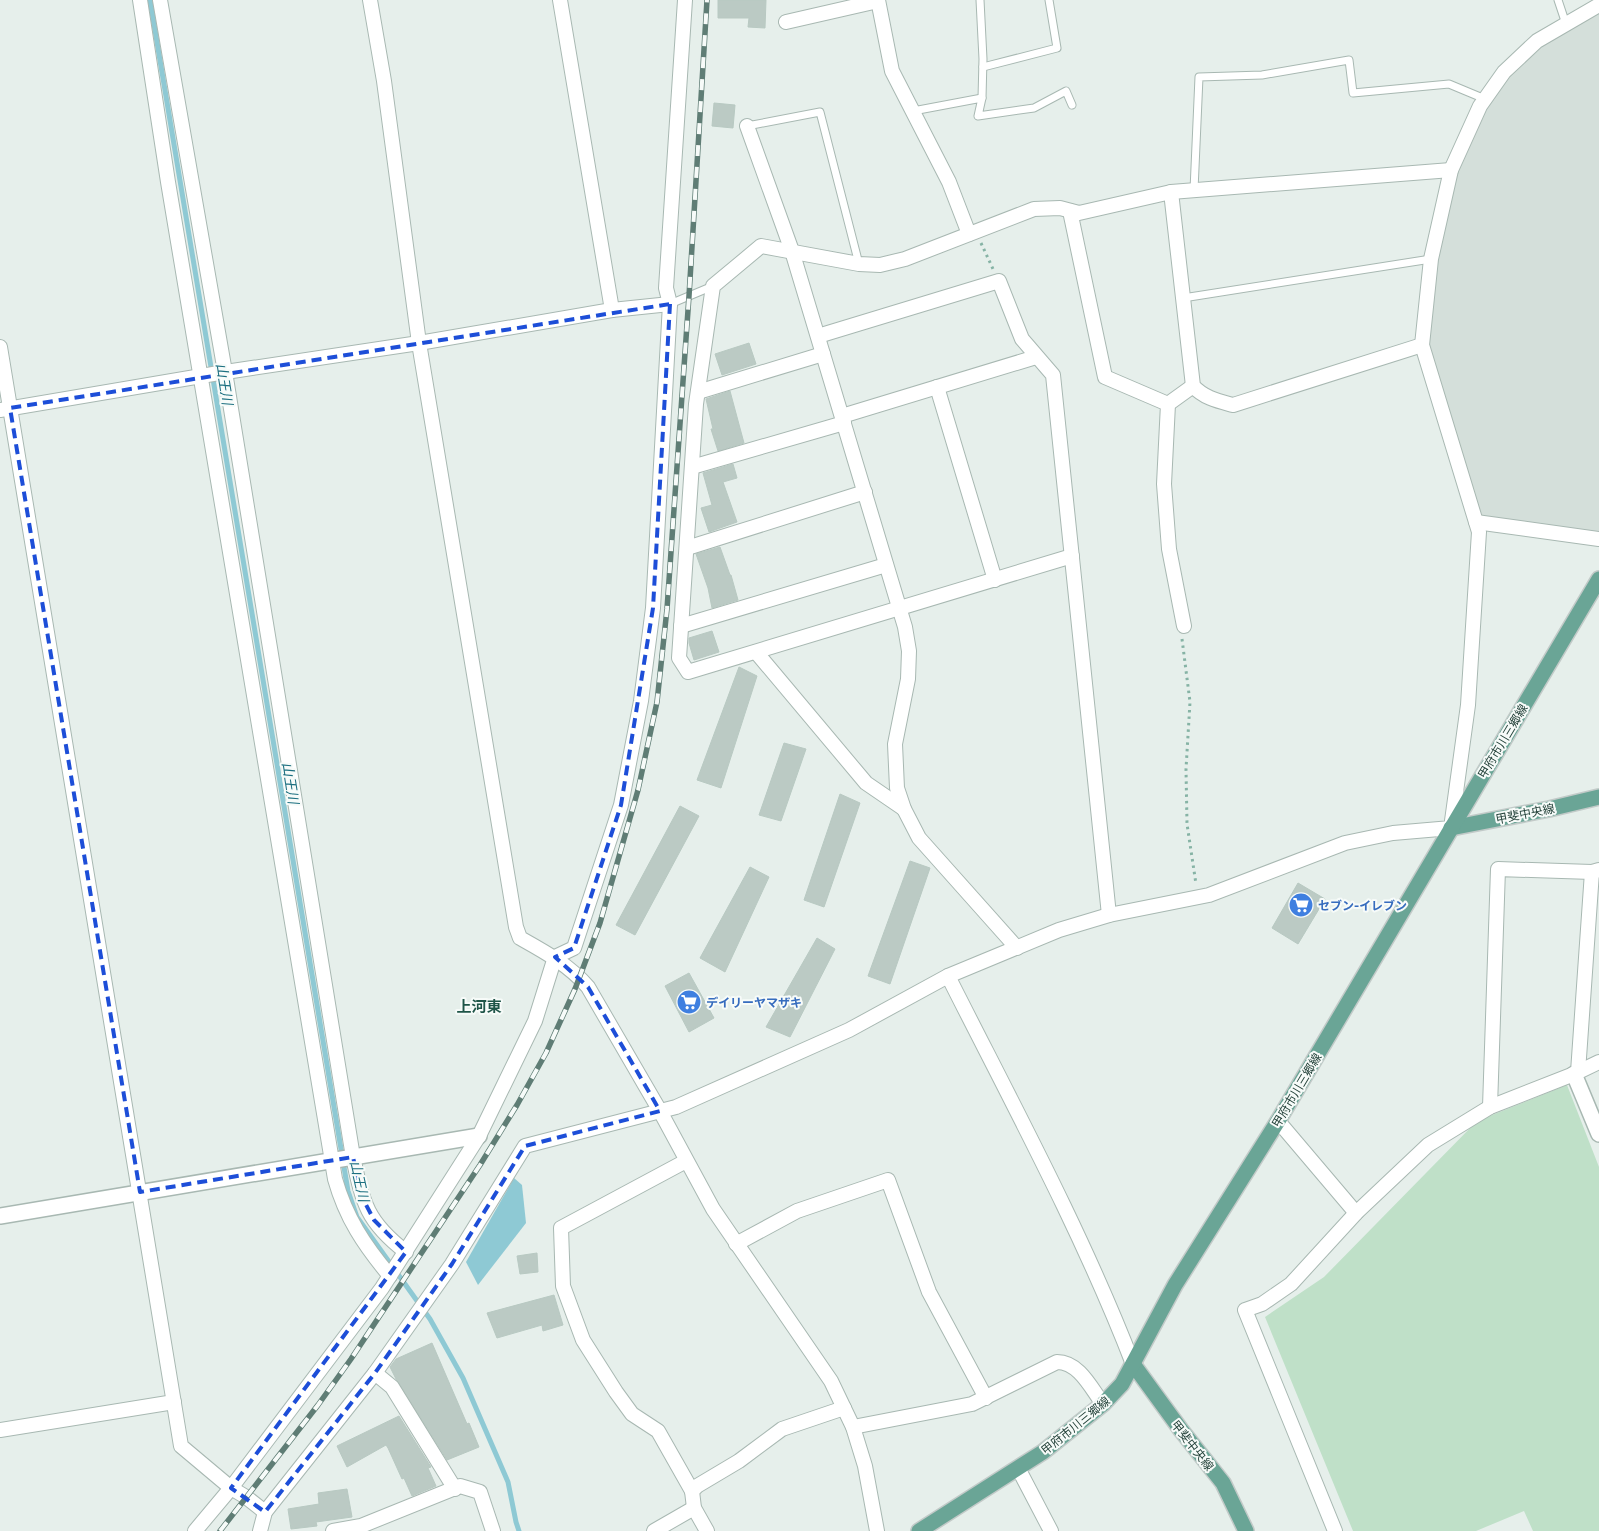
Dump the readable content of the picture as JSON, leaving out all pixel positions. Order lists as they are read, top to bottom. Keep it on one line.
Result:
{"streets":{"main road":["甲府市川三郷線","甲斐中央線"]},"crossings":[["甲府市川三郷線","甲斐中央線"]],"districts":["上河東"],"water":["山王川"],"places":{"supermarket":["セブン-イレブン","デイリーヤマザキ"]}}
